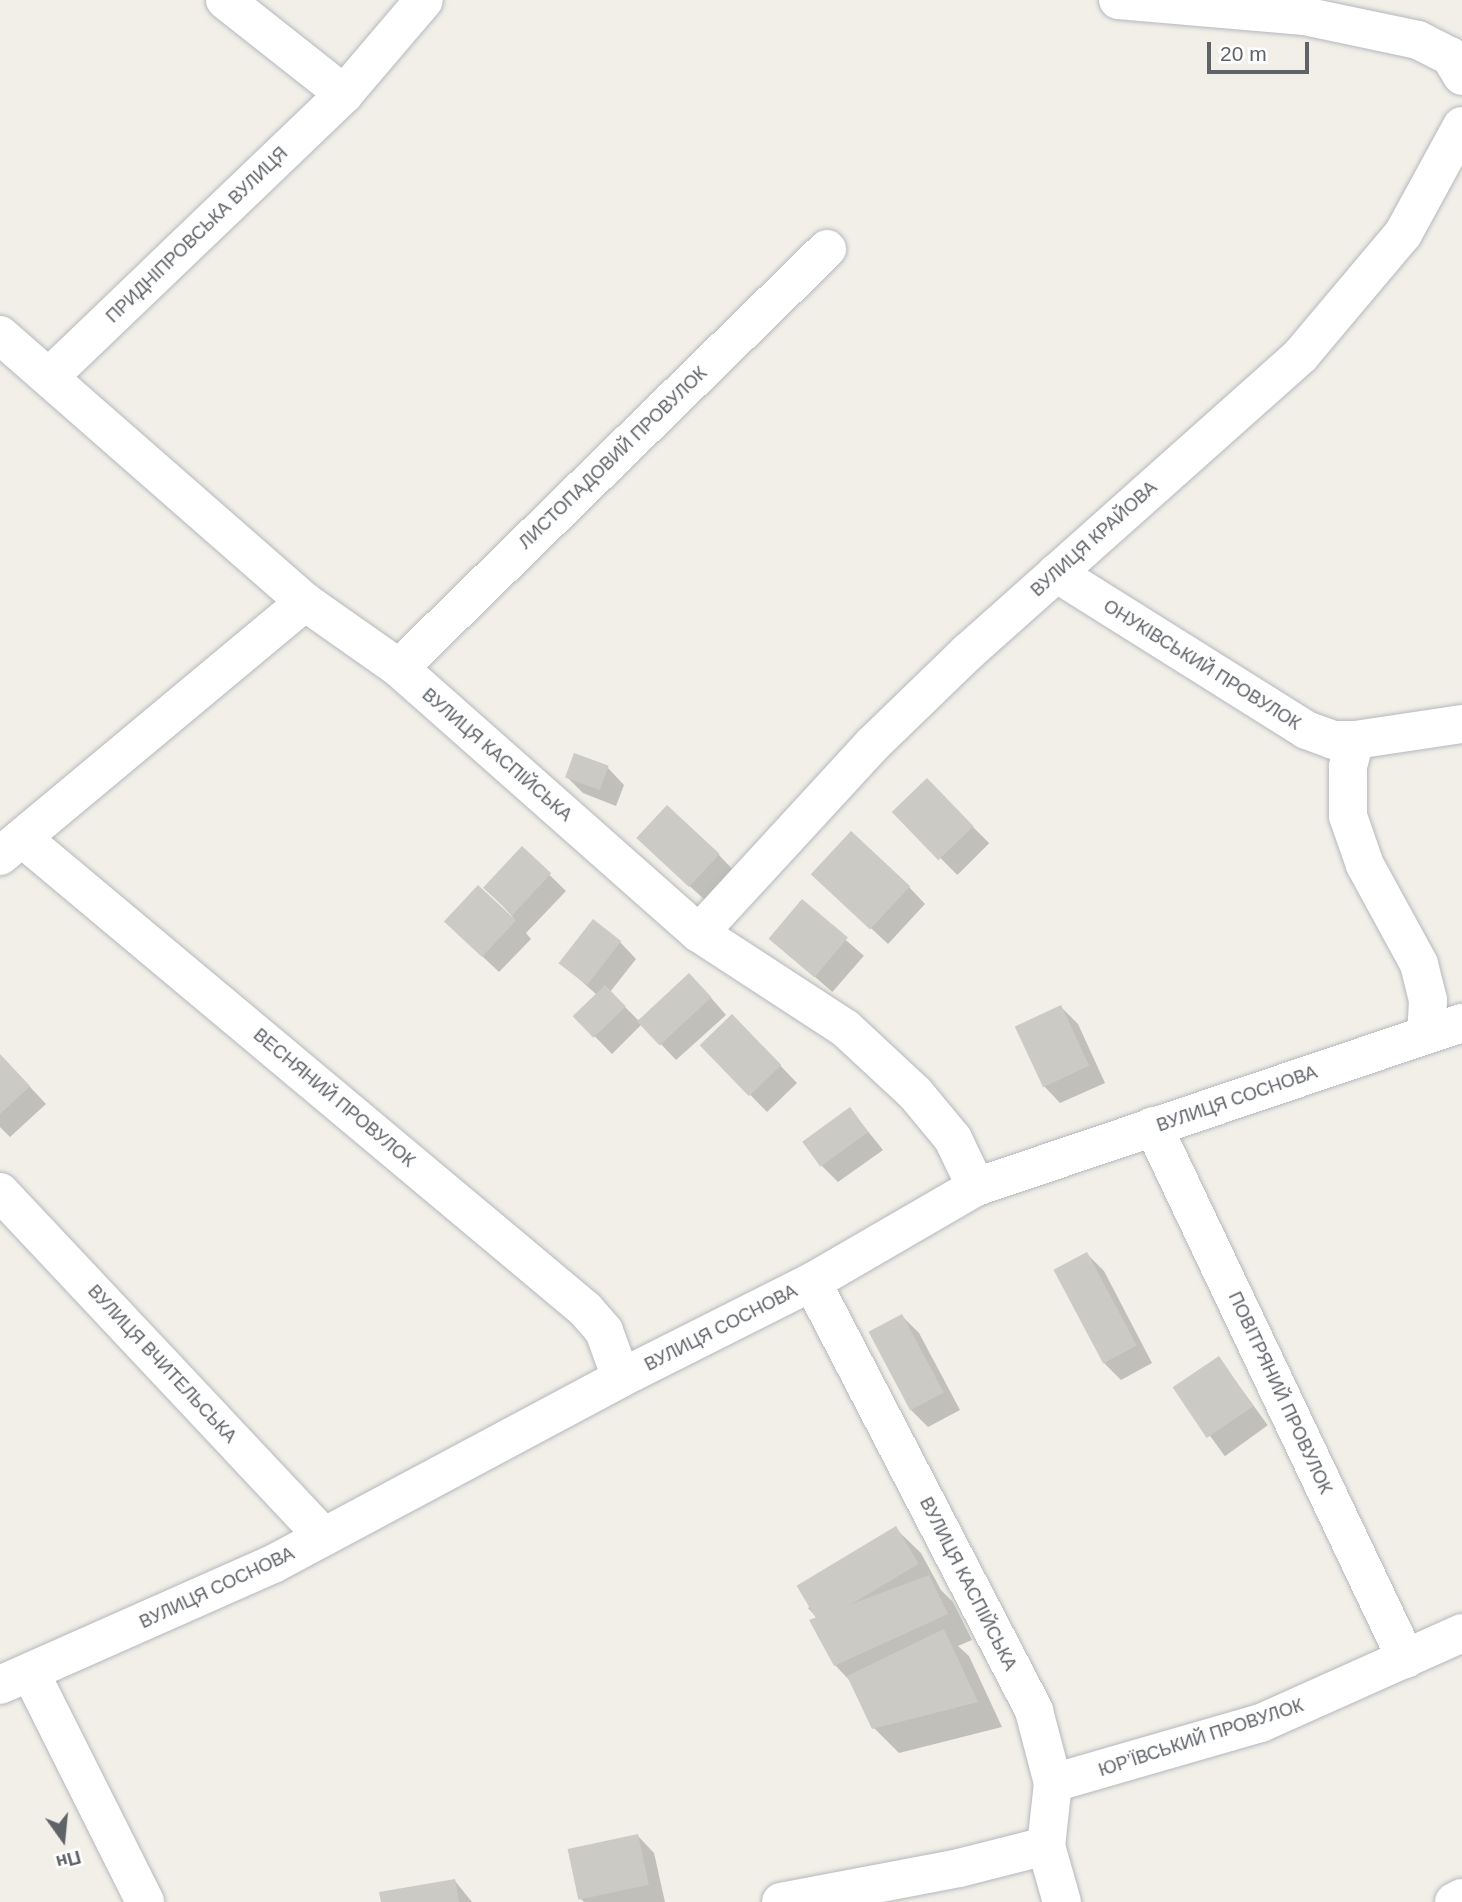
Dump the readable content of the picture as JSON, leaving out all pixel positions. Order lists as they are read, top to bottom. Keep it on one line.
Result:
{"streets":{"street":["ПРИДНІПРОВСЬКА ВУЛИЦЯ","ЛИСТОПАДОВИЙ ПРОВУЛОК","ВУЛИЦЯ КРАЙОВА","ОНУКІВСЬКИЙ ПРОВУЛОК","ВУЛИЦЯ КАСПІЙСЬКА","ВЕСНЯНИЙ ПРОВУЛОК","ВУЛИЦЯ СОСНОВА","ВУЛИЦЯ ВЧИТЕЛЬСЬКА","ПОВІТРЯНИЙ ПРОВУЛОК","ЮР’ЇВСЬКИЙ ПРОВУЛОК"]},"crossings":[["ПРИДНІПРОВСЬКА ВУЛИЦЯ","ВУЛИЦЯ КАСПІЙСЬКА"],["ЛИСТОПАДОВИЙ ПРОВУЛОК","ВУЛИЦЯ КАСПІЙСЬКА"],["ВУЛИЦЯ КРАЙОВА","ОНУКІВСЬКИЙ ПРОВУЛОК"],["ВУЛИЦЯ КРАЙОВА","ВУЛИЦЯ КАСПІЙСЬКА"],["ВУЛИЦЯ КАСПІЙСЬКА","ВЕСНЯНИЙ ПРОВУЛОК"],["ВУЛИЦЯ КАСПІЙСЬКА","ВУЛИЦЯ СОСНОВА"],["ВУЛИЦЯ КАСПІЙСЬКА","ЮР’ЇВСЬКИЙ ПРОВУЛОК"],["ВЕСНЯНИЙ ПРОВУЛОК","ВУЛИЦЯ СОСНОВА"],["ВУЛИЦЯ СОСНОВА","ВУЛИЦЯ ВЧИТЕЛЬСЬКА"],["ВУЛИЦЯ СОСНОВА","ПОВІТРЯНИЙ ПРОВУЛОК"],["ПОВІТРЯНИЙ ПРОВУЛОК","ЮР’ЇВСЬКИЙ ПРОВУЛОК"]],"scale_bar":"20 m","north":"bottom"}
